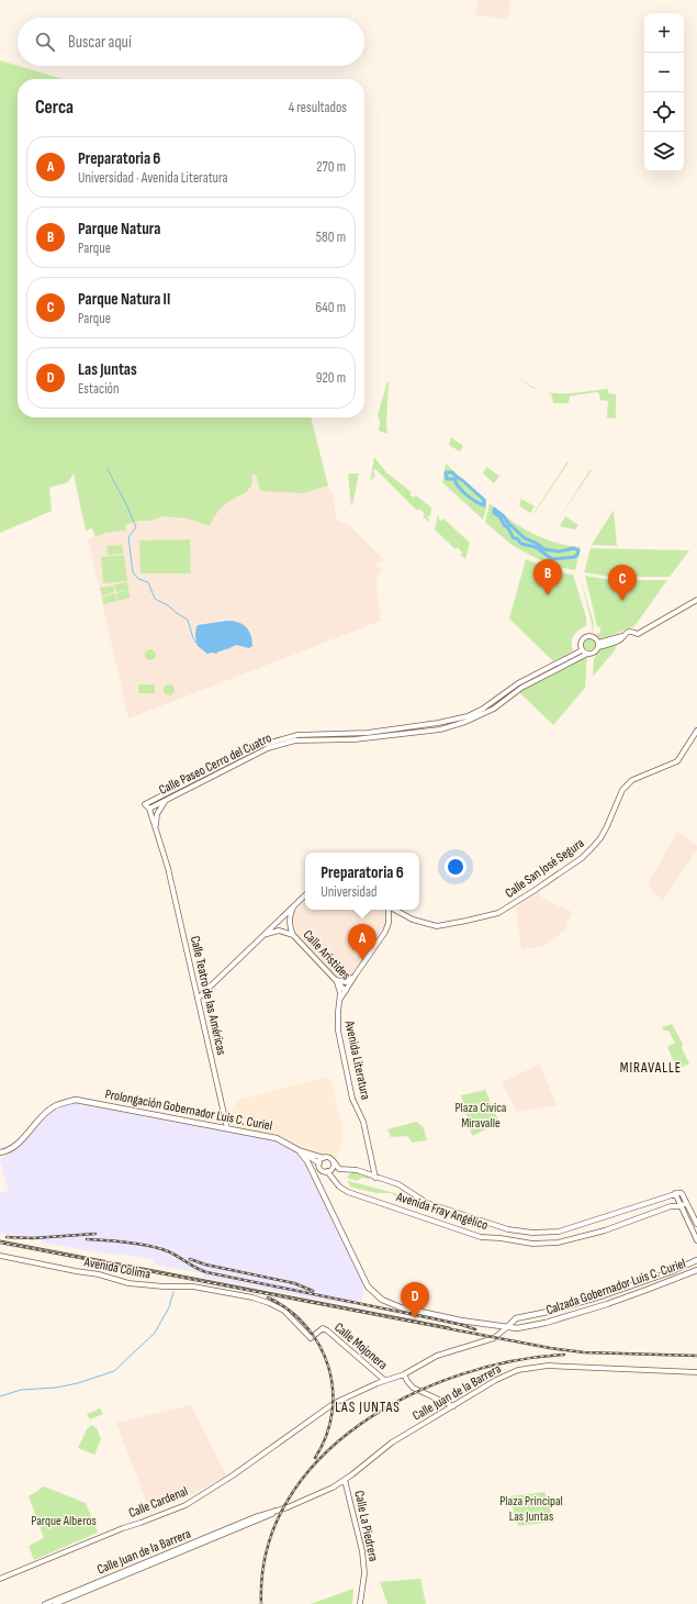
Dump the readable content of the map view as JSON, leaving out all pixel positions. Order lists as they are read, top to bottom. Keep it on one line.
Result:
{"streets":{"main road":["Prolongación Gobernador Luis C. Curiel","Calzada Gobernador Luis C. Curiel"],"street":["Calle Paseo Cerro del Cuatro","Calle San José Segura","Calle Arístides","Calle Teatro de las Américas","Avenida Literatura","Avenida Fray Angélico","Avenida Colima","Calle Mojonera","Calle Juan de la Barrera","Calle Cardenal","Calle La Piedrera"]},"crossings":[["Calle Paseo Cerro del Cuatro","Calle Teatro de las Américas"],["Calle Arístides","Avenida Literatura"],["Calle Teatro de las Américas","Prolongación Gobernador Luis C. Curiel"],["Avenida Literatura","Avenida Fray Angélico"],["Prolongación Gobernador Luis C. Curiel","Calzada Gobernador Luis C. Curiel"],["Avenida Colima","Calle Mojonera"],["Calle Mojonera","Calle Juan de la Barrera"],["Calle Juan de la Barrera","Calle La Piedrera"]],"districts":["MIRAVALLE","LAS JUNTAS"],"parks":["Plaza Cívica Miravalle","Plaza Principal Las Juntas","Parque Alberos"],"page":{"map_buttons":["+","−"],"search":"Buscar aquí","heading":["Cerca","4 resultados"],"list":[{"mark":"A","name":"Preparatoria 6","note":"Universidad · Avenida Literatura","value":"270 m"},{"mark":"B","name":"Parque Natura","note":"Parque","value":"580 m"},{"mark":"C","name":"Parque Natura II","note":"Parque","value":"640 m"},{"mark":"D","name":"Las Juntas","note":"Estación","value":"920 m"}],"pins":["B","C","A","D"],"popup":["Preparatoria 6","Universidad"]}}
